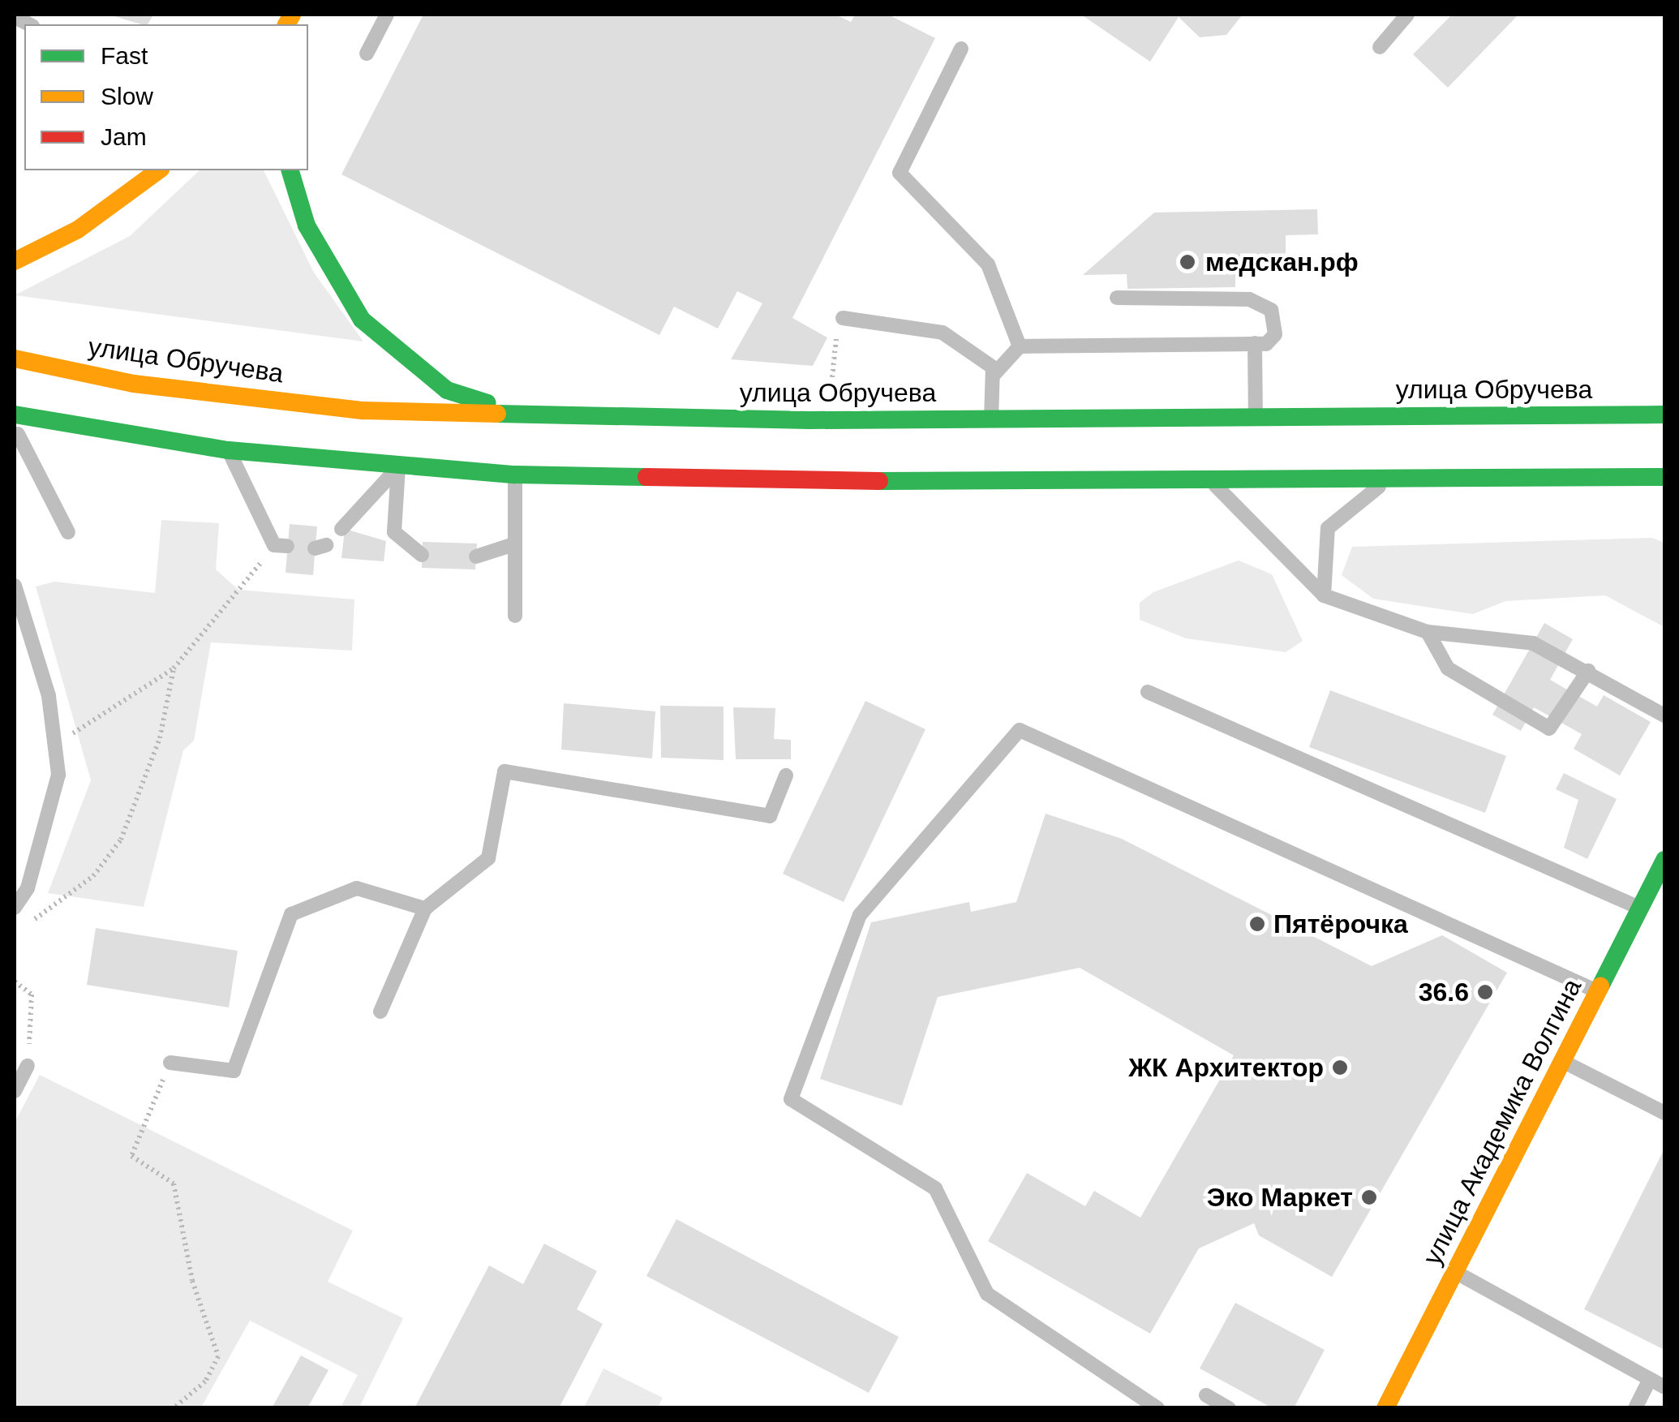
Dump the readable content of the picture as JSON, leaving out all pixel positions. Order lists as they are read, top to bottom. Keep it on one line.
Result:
{"streets":{"main road":["улица Обручева","улица Академика Волгина"]},"places":["медскан.рф","Пятёрочка","36.6","ЖК Архитектор","Эко Маркет"],"legend":["Fast","Slow","Jam"]}
